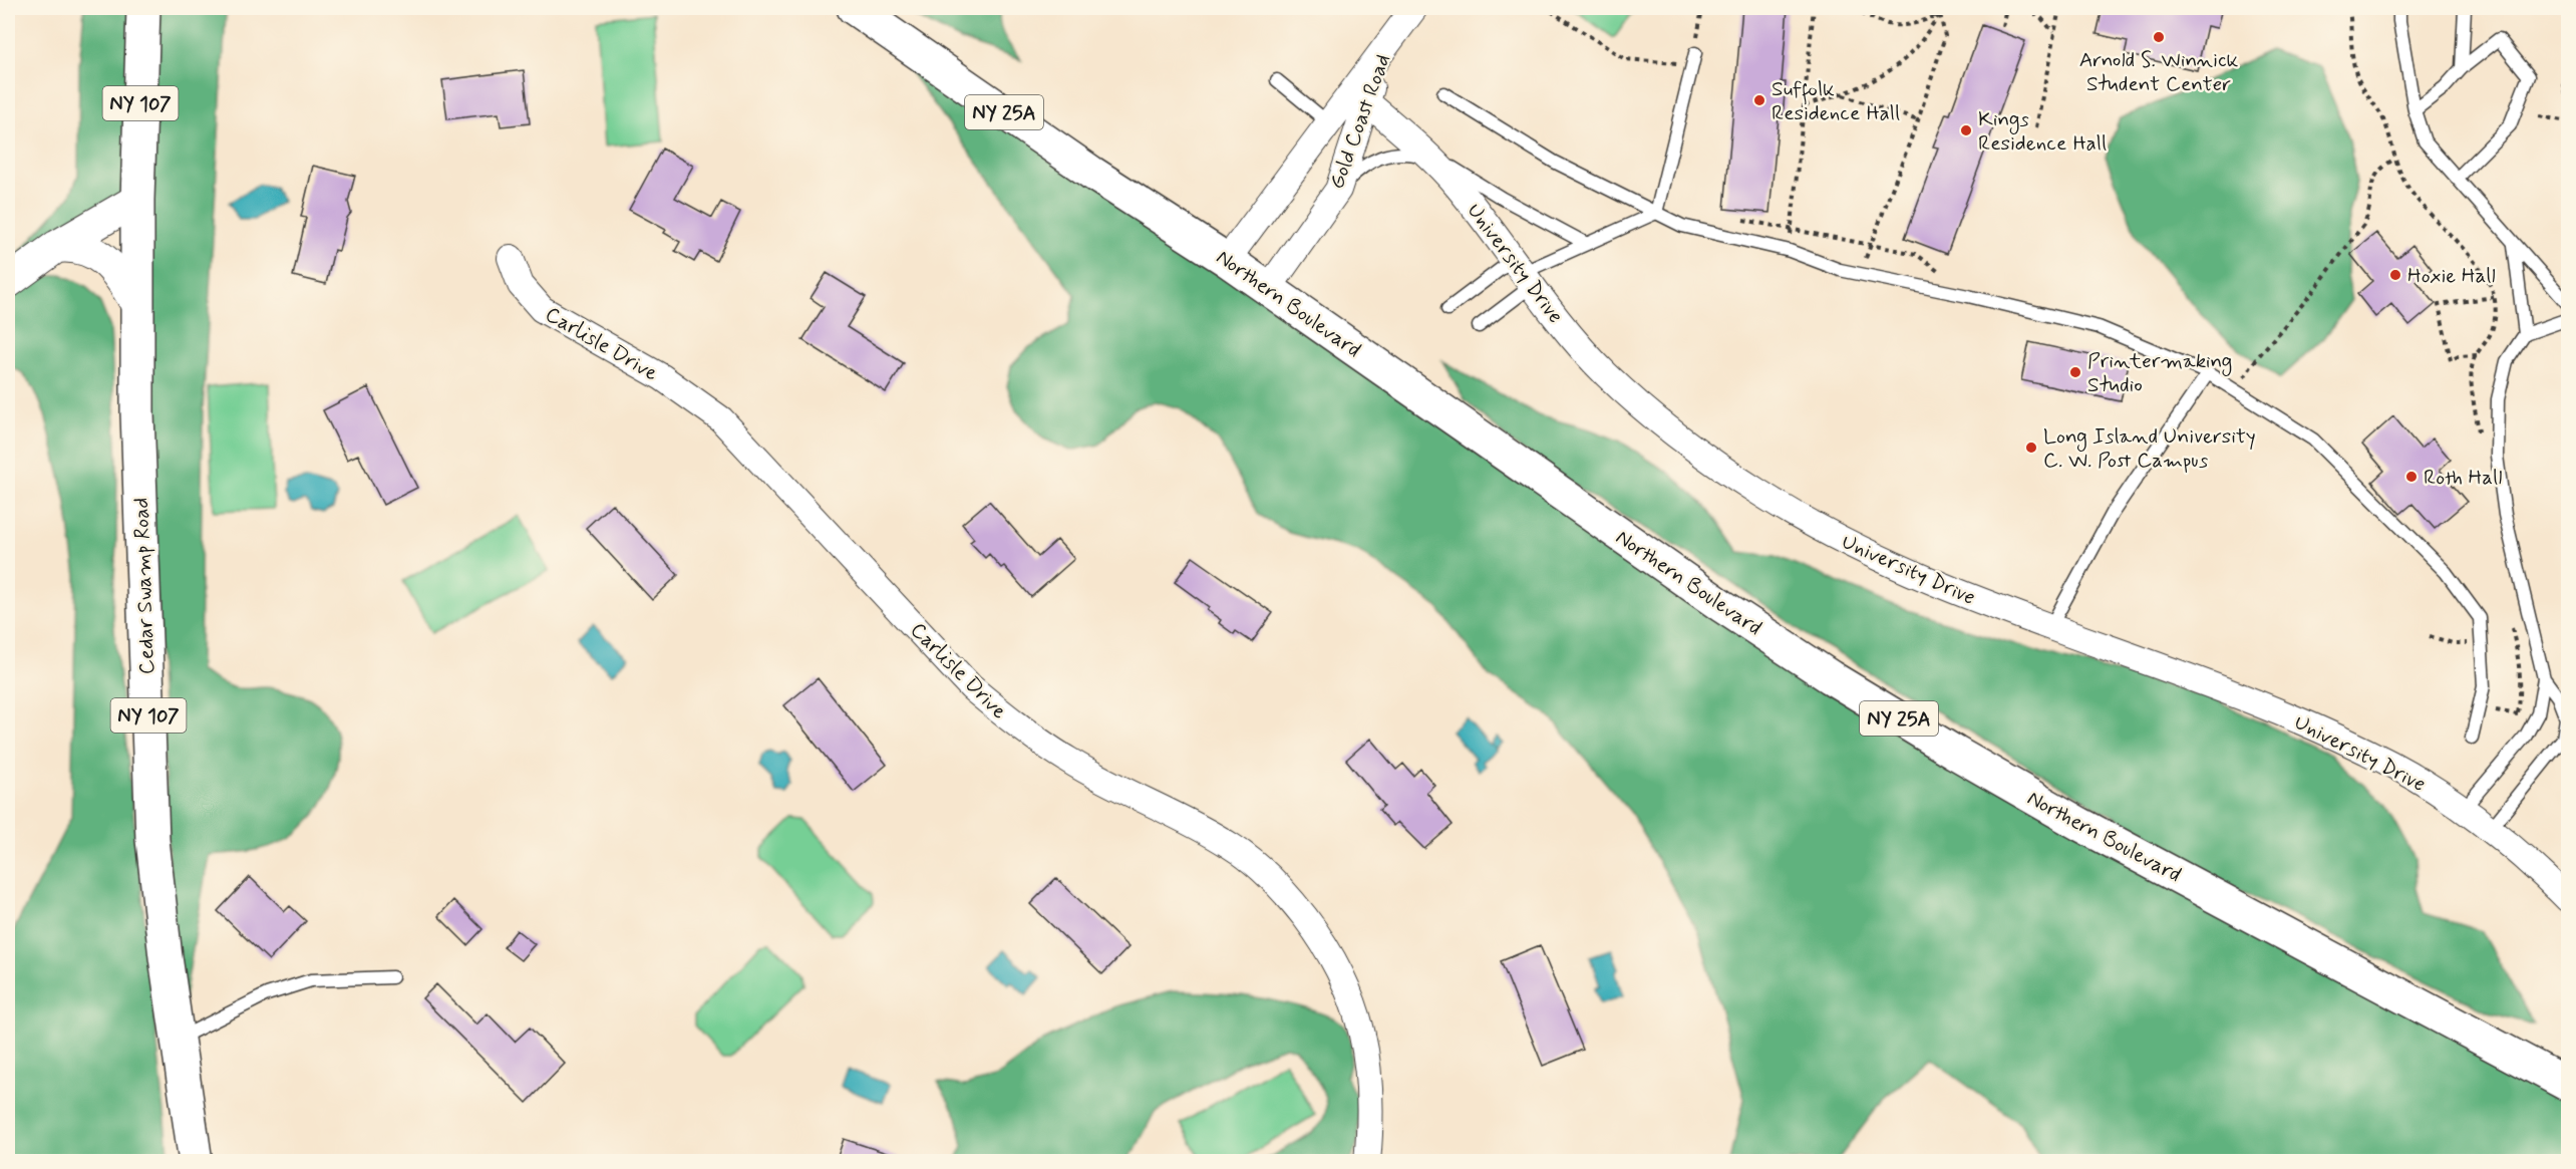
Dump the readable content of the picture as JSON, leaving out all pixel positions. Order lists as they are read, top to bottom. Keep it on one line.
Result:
{"streets":{"main road":["NY 107","NY 25A","Northern Boulevard","Cedar Swamp Road"],"street":["Gold Coast Road","University Drive","Carlisle Drive"]},"crossings":[["Gold Coast Road","University Drive"],["Gold Coast Road","Northern Boulevard"]],"places":["Arnold S. Winnick Student Center","Suffolk Residence Hall","Kings Residence Hall","Hoxie Hall","Printermaking Studio","Long Island University C. W. Post Campus","Roth Hall"]}
